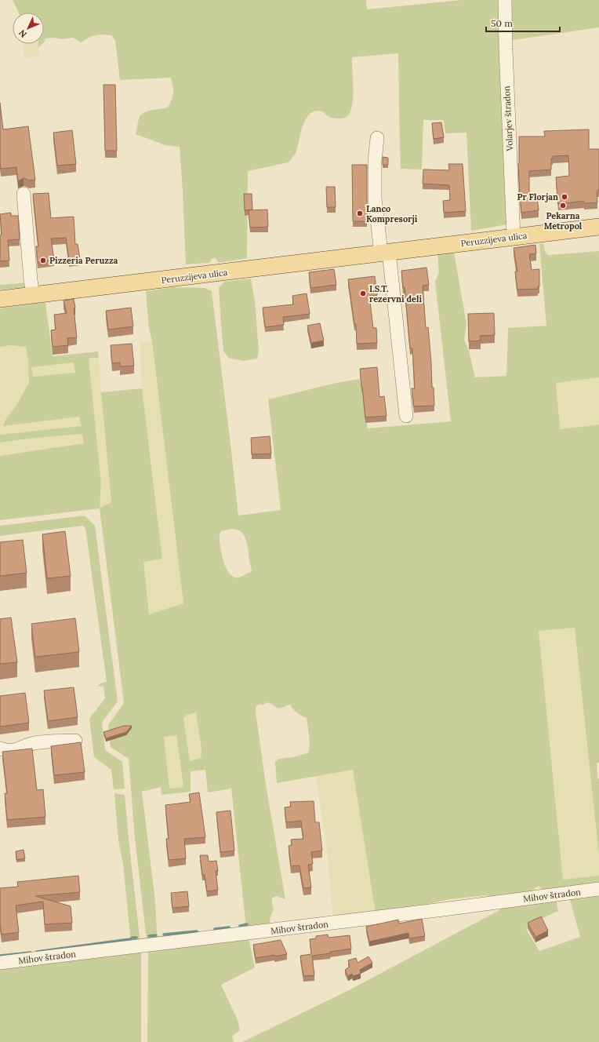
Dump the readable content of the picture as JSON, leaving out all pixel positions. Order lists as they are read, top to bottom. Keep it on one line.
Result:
{"streets":{"main road":["Peruzzijeva ulica"],"street":["Volarjev štradon","Mihov štradon"]},"crossings":[["Volarjev štradon","Peruzzijeva ulica"]],"places":["Pr Florjan","Pekarna Metropol","Lanco Kompresorji","Pizzeria Peruzza","I.S.T. rezervni deli"],"scale_bar":"50 m","north":"bottom left"}
